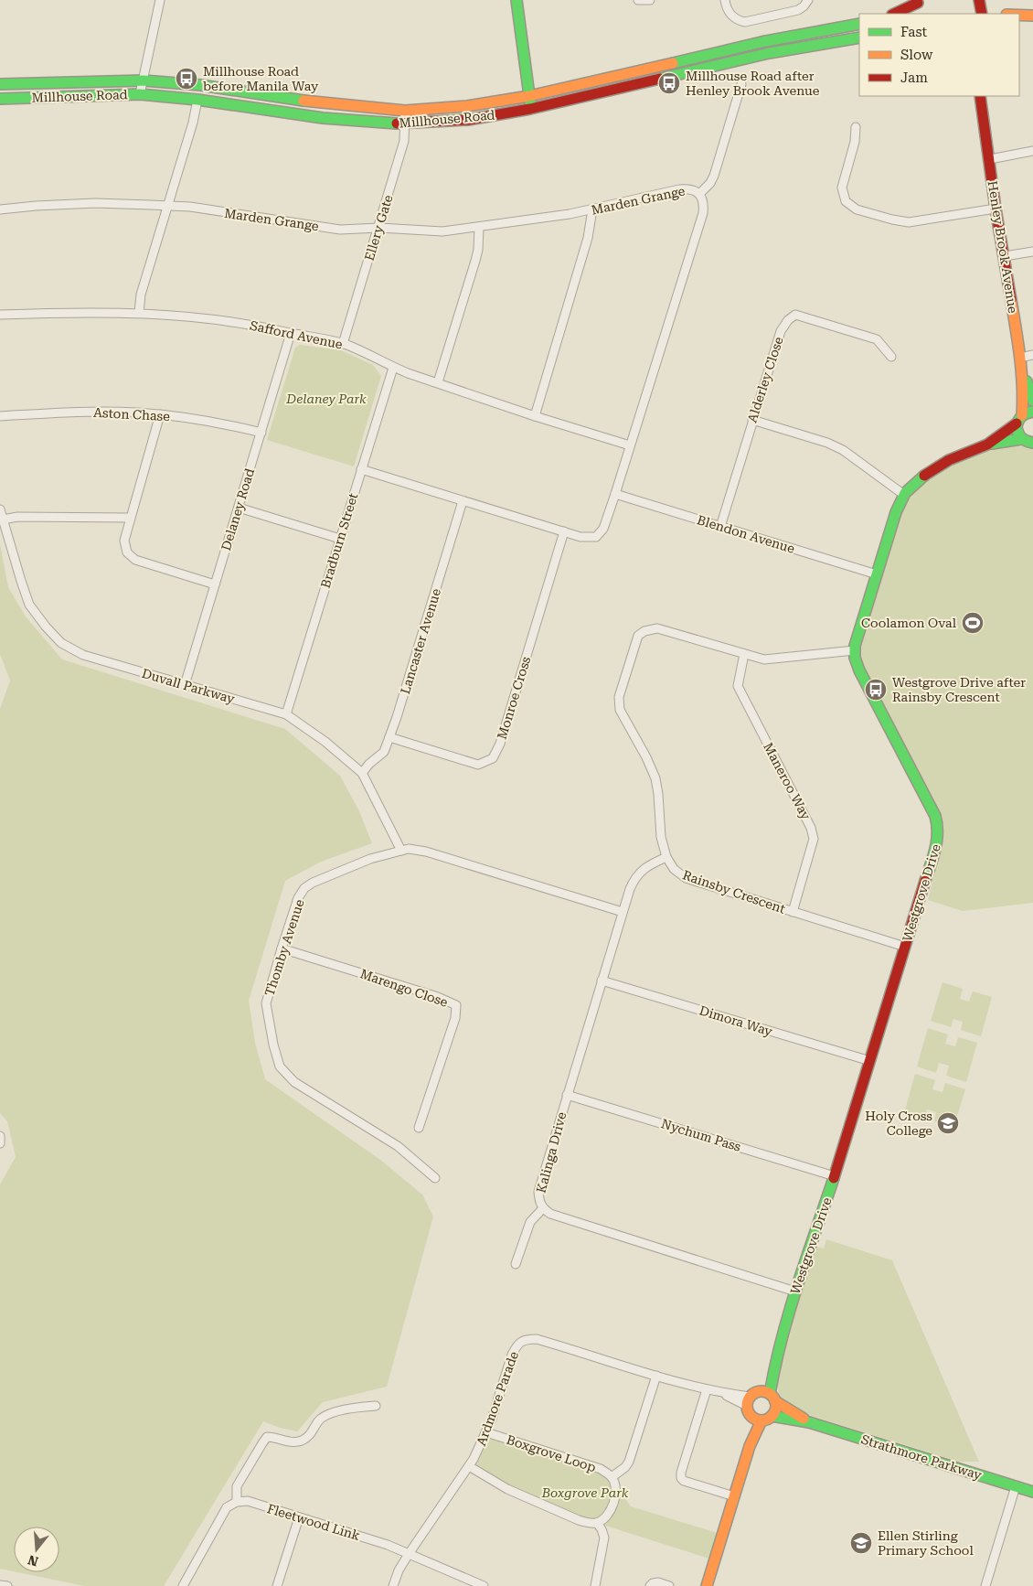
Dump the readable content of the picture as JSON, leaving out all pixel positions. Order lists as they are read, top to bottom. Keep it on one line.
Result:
{"streets":{"street":["Millhouse Road","Marden Grange","Ellery Gate","Henley Brook Avenue","Safford Avenue","Alderley Close","Aston Chase","Delaney Road","Blendon Avenue","Bradburn Street","Lancaster Avenue","Duvall Parkway","Monroe Cross","Maneroo Way","Rainsby Crescent","Westgrove Drive","Thomby Avenue","Marengo Close","Dimora Way","Nychum Pass","Kalinga Drive","Ardmore Parade","Boxgrove Loop","Strathmore Parkway","Fleetwood Link"]},"crossings":[["Millhouse Road","Ellery Gate"],["Marden Grange","Ellery Gate"],["Marden Grange","Safford Avenue"],["Marden Grange","Blendon Avenue"],["Marden Grange","Bradburn Street"],["Marden Grange","Lancaster Avenue"],["Marden Grange","Monroe Cross"],["Ellery Gate","Safford Avenue"],["Henley Brook Avenue","Westgrove Drive"],["Safford Avenue","Delaney Road"],["Safford Avenue","Bradburn Street"],["Alderley Close","Blendon Avenue"],["Aston Chase","Delaney Road"],["Delaney Road","Duvall Parkway"],["Blendon Avenue","Westgrove Drive"],["Bradburn Street","Duvall Parkway"],["Lancaster Avenue","Duvall Parkway"],["Lancaster Avenue","Monroe Cross"],["Duvall Parkway","Thomby Avenue"],["Maneroo Way","Rainsby Crescent"],["Rainsby Crescent","Westgrove Drive"],["Rainsby Crescent","Kalinga Drive"],["Westgrove Drive","Dimora Way"],["Westgrove Drive","Nychum Pass"],["Westgrove Drive","Kalinga Drive"],["Westgrove Drive","Ardmore Parade"],["Westgrove Drive","Strathmore Parkway"],["Thomby Avenue","Marengo Close"],["Thomby Avenue","Kalinga Drive"],["Dimora Way","Kalinga Drive"],["Nychum Pass","Kalinga Drive"],["Ardmore Parade","Boxgrove Loop"],["Ardmore Parade","Strathmore Parkway"],["Ardmore Parade","Fleetwood Link"]],"parks":["Delaney Park","Boxgrove Park"],"places":{"bus stop":["Millhouse Road before Manila Way","Millhouse Road after Henley Brook Avenue","Westgrove Drive after Rainsby Crescent"],"sports":["Coolamon Oval"],"school or university":["Holy Cross College","Ellen Stirling Primary School"]},"legend":["Fast","Slow","Jam"],"north":"bottom"}
